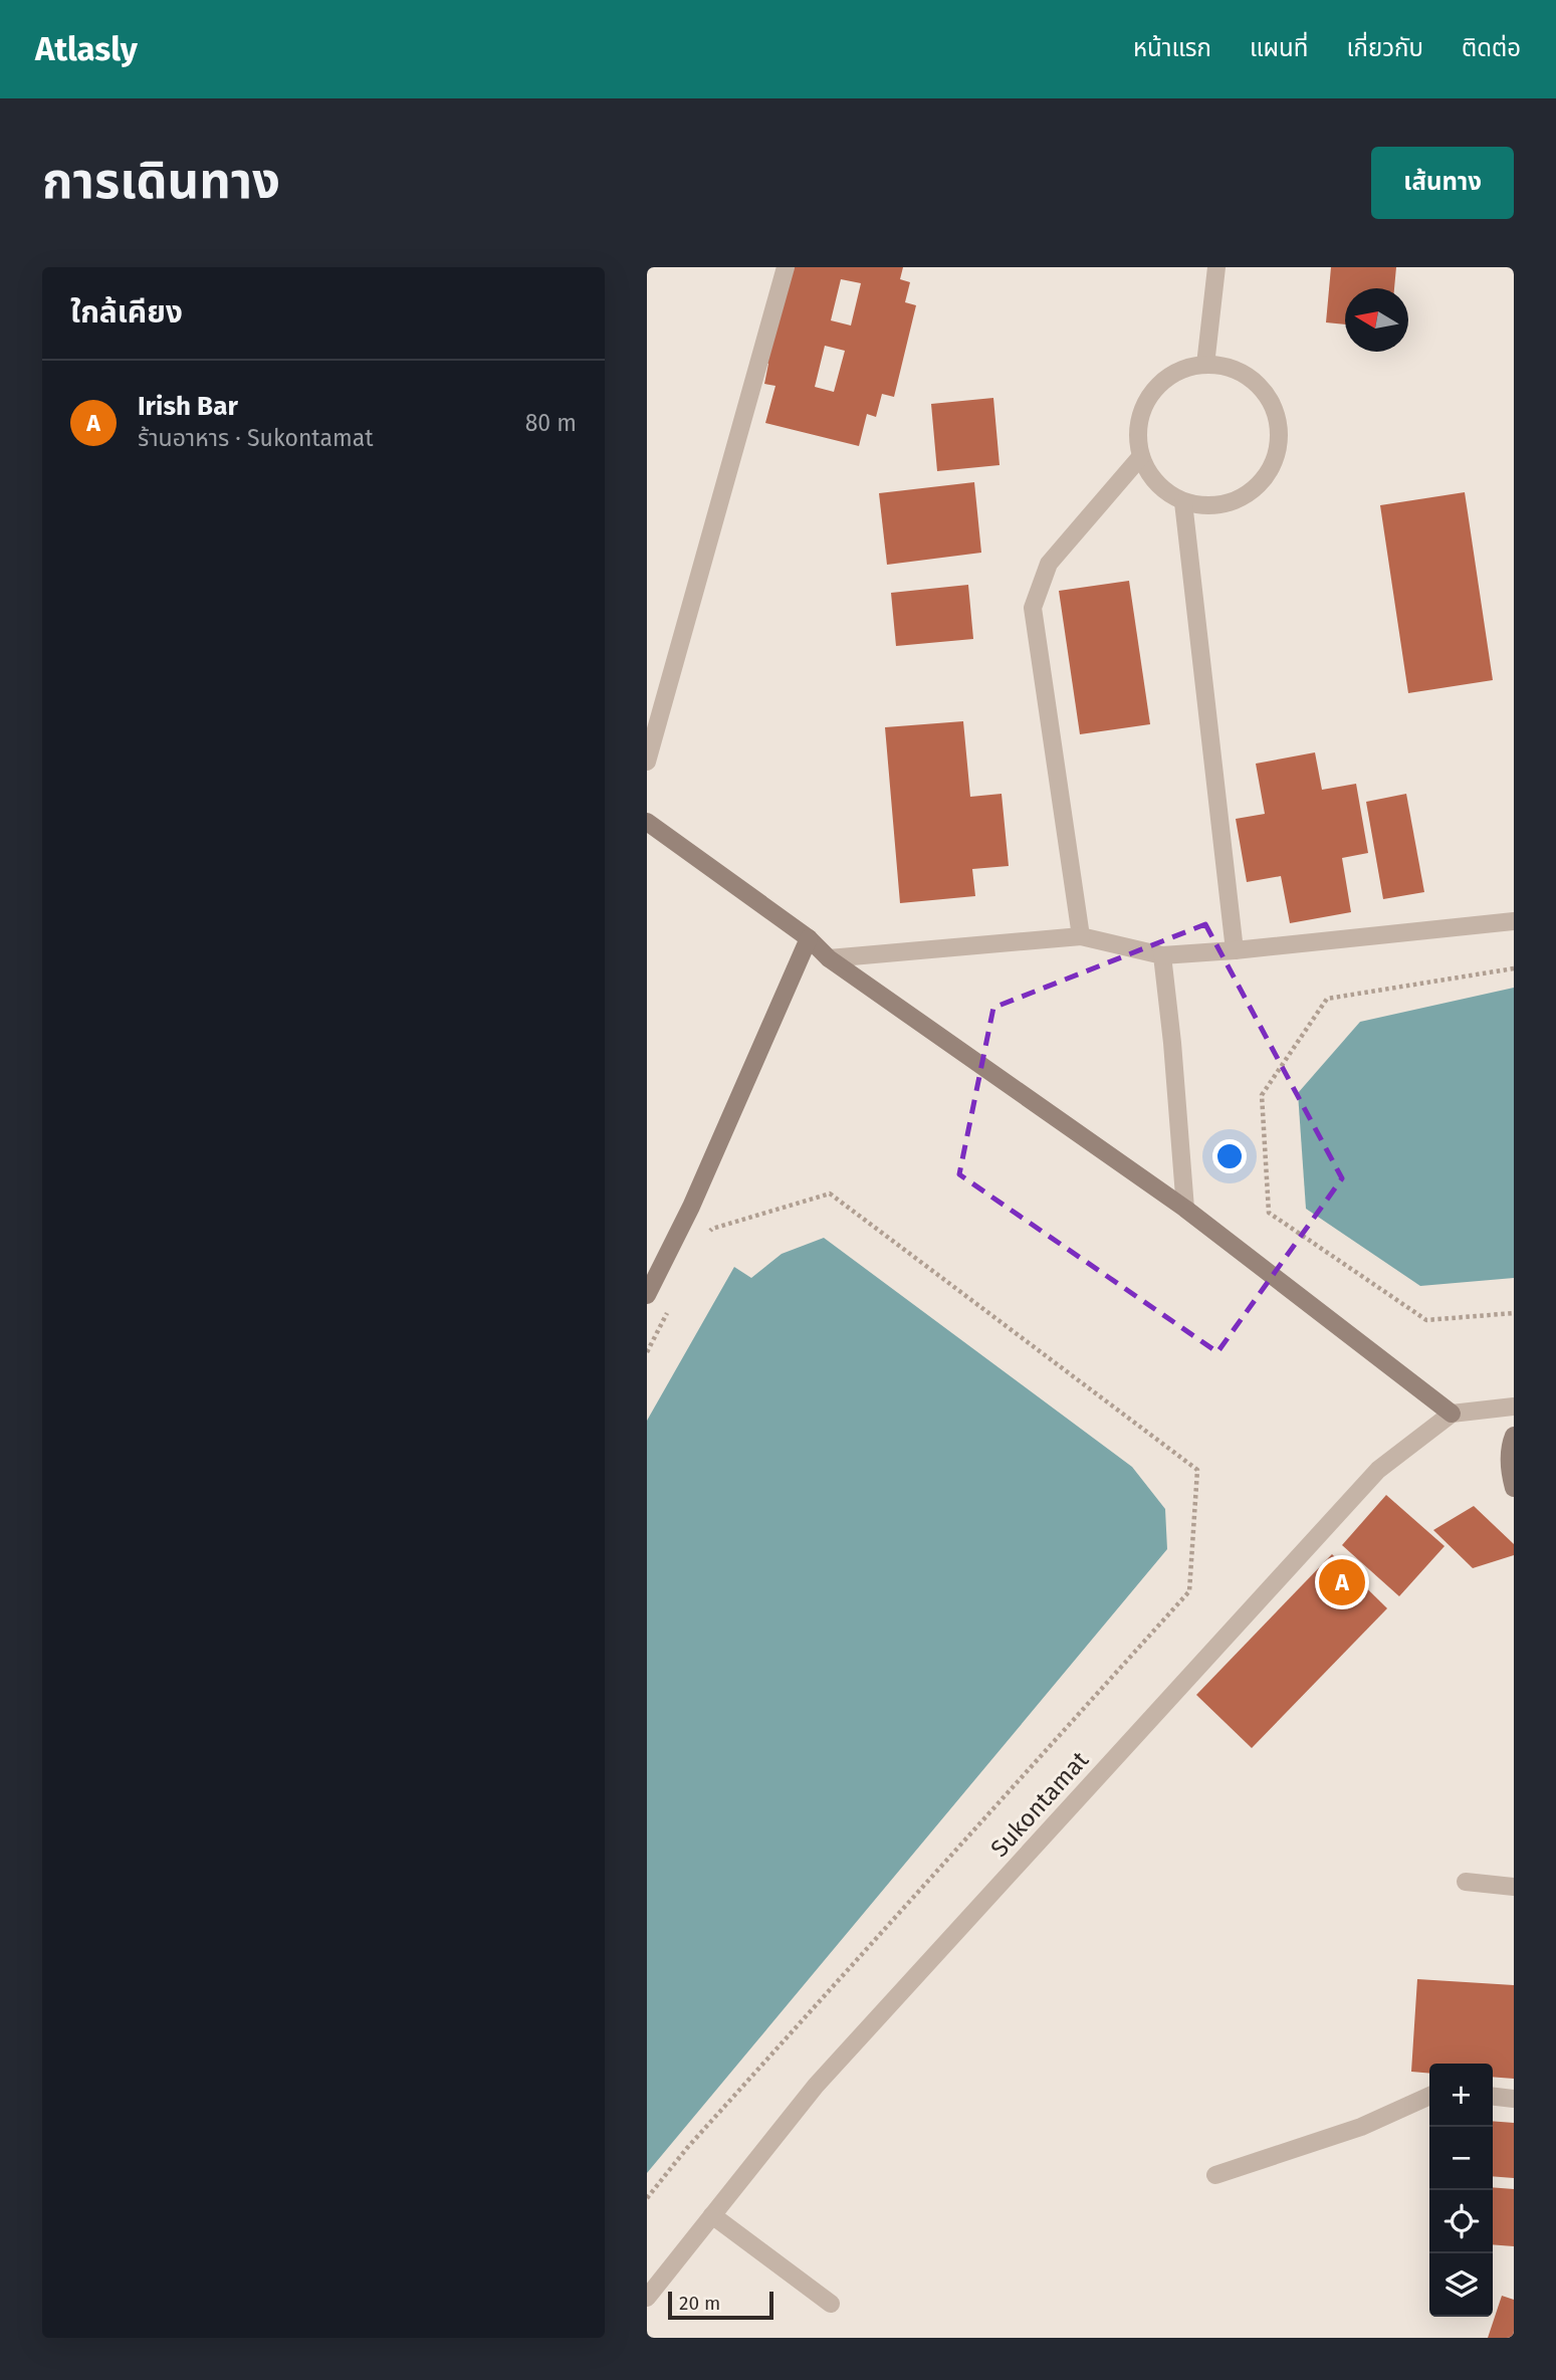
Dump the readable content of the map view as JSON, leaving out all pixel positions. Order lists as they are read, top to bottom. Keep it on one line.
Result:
{"streets":{"street":["Sukontamat"]},"scale_bar":"20 m","north":"left","page":{"header":"Atlasly","nav":["หน้าแรก","แผนที่","เกี่ยวกับ","ติดต่อ"],"title":"การเดินทาง","buttons":"เส้นทาง","heading":"ใกล้เคียง","list":[{"mark":"A","name":"Irish Bar","note":"ร้านอาหาร · Sukontamat","value":"80 m"}],"pins":"A","map_buttons":["+","−"],"scale":"20 m"}}
